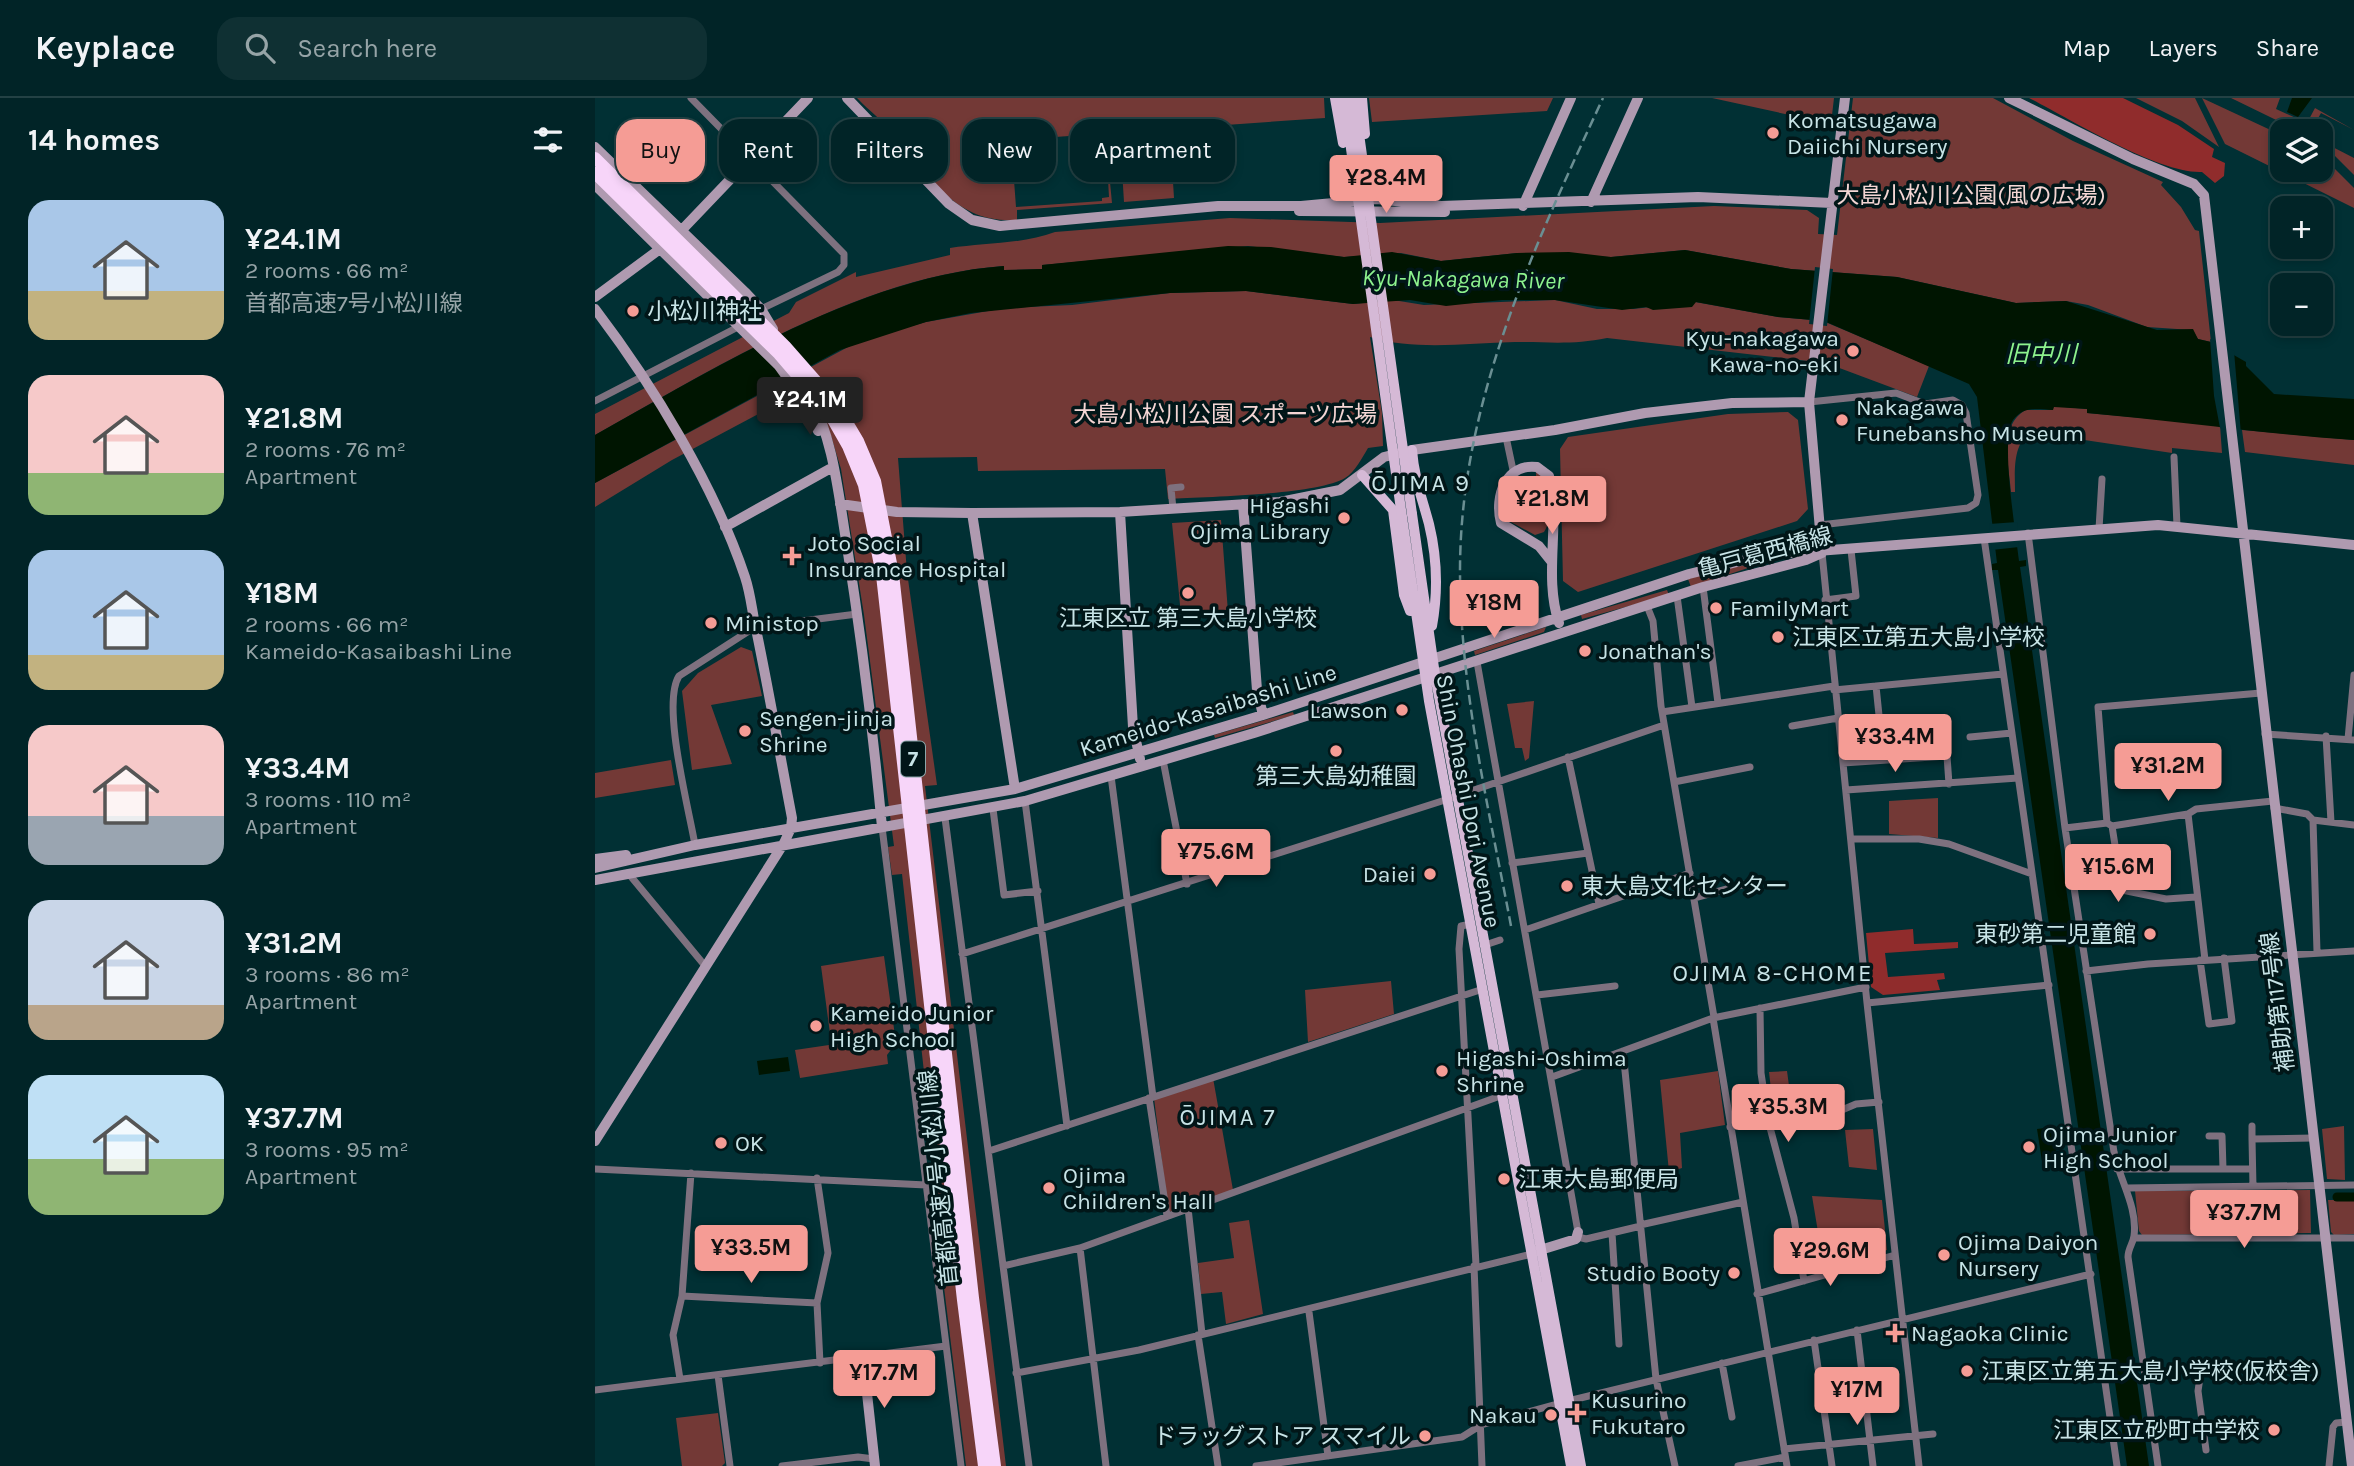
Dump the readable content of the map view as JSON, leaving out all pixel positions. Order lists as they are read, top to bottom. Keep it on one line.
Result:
{"streets":{"highway":["7","首都高速7号小松川線"],"main road":["Shin Ohashi Dori Avenue"],"street":["亀戸葛西橋線","Kameido-Kasaibashi Line","補助第117号線"]},"crossings":[["亀戸葛西橋線","Kameido-Kasaibashi Line"],["Kameido-Kasaibashi Line","Shin Ohashi Dori Avenue"]],"districts":["ŌJIMA 9","OJIMA 8-CHOME","ŌJIMA 7"],"water":["Kyu-Nakagawa River","旧中川"],"parks":["大島小松川公園(風の広場)","大島小松川公園 スポーツ広場"],"places":{"other":["Komatsugawa Daiichi Nursery","小松川神社","Kyu-nakagawa Kawa-no-eki","Nakagawa Funebansho Museum","Higashi Ojima Library","江東区立 第三大島小学校","FamilyMart","Ministop","江東区立第五大島小学校","Jonathan's","Lawson","Sengen-jinja Shrine","第三大島幼稚園","Daiei","東大島文化センター","東砂第二児童館","Kameido Junior High School","Higashi-Oshima Shrine","OK","Ojima Junior High School","江東大島郵便局","Ojima Children's Hall","Ojima Daiyon Nursery","Studio Booty","江東区立第五大島小学校(仮校舎)","Nakau","江東区立砂町中学校","ドラッグストア スマイル"],"health":["Joto Social Insurance Hospital","Nagaoka Clinic","Kusurino Fukutaro"]},"page":{"header":"Keyplace","search":"Search here","nav":["Map","Layers","Share"],"heading":"14 homes","map_buttons":["+","−"],"chip":["Buy","Rent","Filters","New","Apartment"],"price":["¥28.4M","¥24.1M","¥21.8M","¥18M","¥33.4M","¥31.2M","¥75.6M","¥15.6M","¥35.3M","¥37.7M","¥33.5M","¥29.6M","¥17.7M","¥17M"],"list":[{"name":"¥24.1M","note":"2 rooms · 66 m² · 首都高速7号小松川線"},{"name":"¥21.8M","note":"2 rooms · 76 m² · Apartment"},{"name":"¥18M","note":"2 rooms · 66 m² · Kameido-Kasaibashi Line"},{"name":"¥33.4M","note":"3 rooms · 110 m² · Apartment"},{"name":"¥31.2M","note":"3 rooms · 86 m² · Apartment"},{"name":"¥37.7M","note":"3 rooms · 95 m² · Apartment"}]}}
